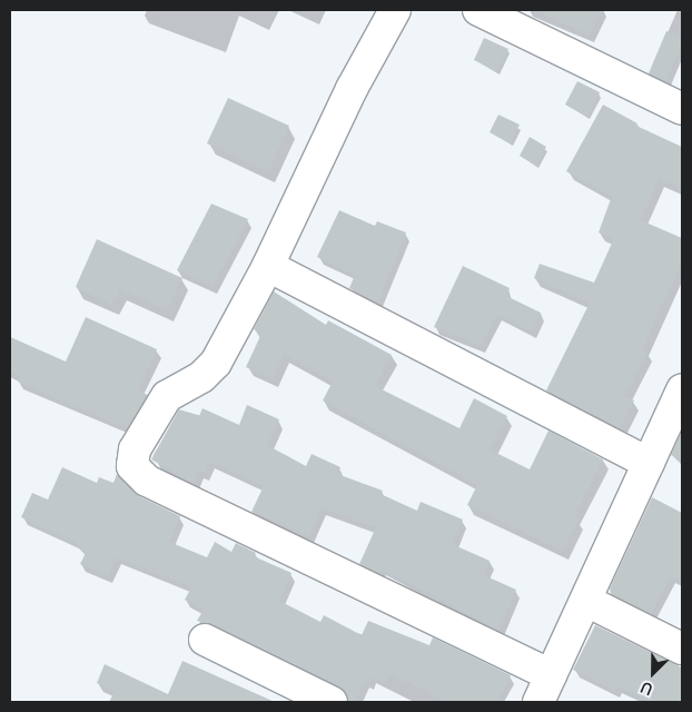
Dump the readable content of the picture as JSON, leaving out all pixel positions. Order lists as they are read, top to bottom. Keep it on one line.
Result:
{"north":"bottom left"}
